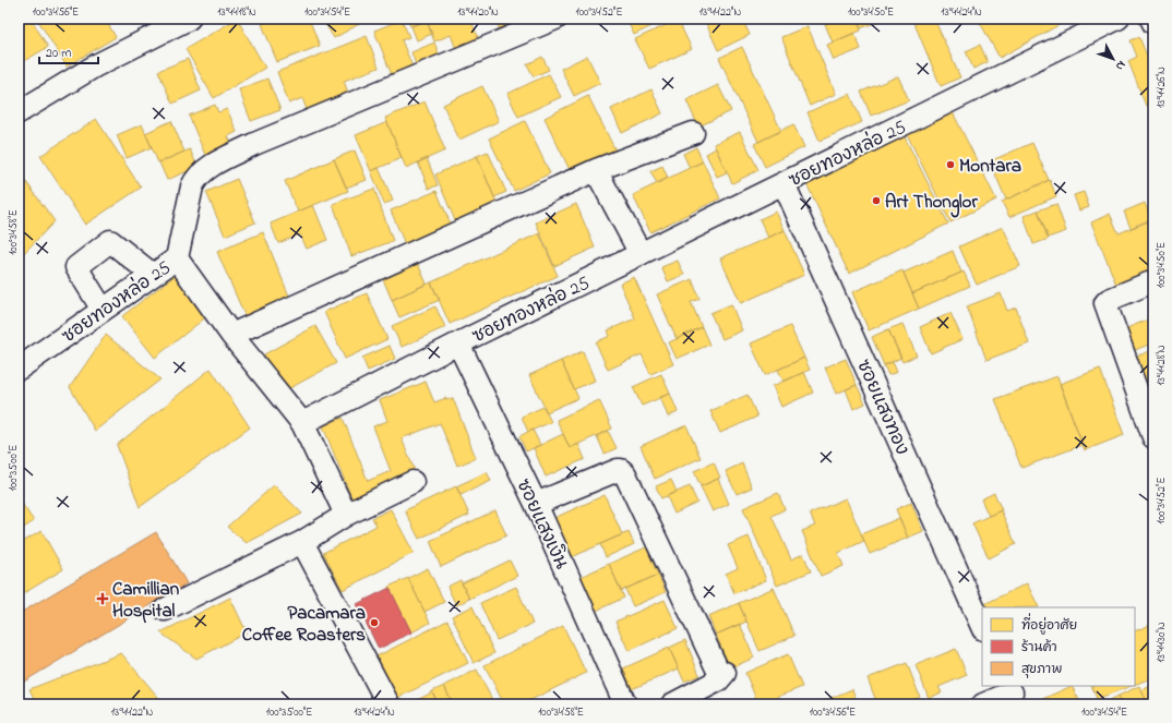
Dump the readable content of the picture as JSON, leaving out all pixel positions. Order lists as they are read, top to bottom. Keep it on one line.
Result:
{"streets":{"street":["ซอยทองหล่อ 25","ซอยแสงทอง","ซอยแสงเงิน"]},"crossings":[["ซอยทองหล่อ 25","ซอยแสงทอง"],["ซอยทองหล่อ 25","ซอยแสงเงิน"]],"places":{"other":["Montara","Art Thonglor","Pacamara Coffee Roasters"],"health":["Camillian Hospital"]},"legend":["ที่อยู่อาศัย","ร้านค้า","สุขภาพ"],"scale_bar":"20 m","north":"bottom right","coordinates":["100°34'56\"E","13°44'18\"N","100°34'54\"E","13°44'20\"N","100°34'52\"E","13°44'22\"N","100°34'50\"E","13°44'24\"N","13°44'26\"N","100°34'58\"E","13°44'28\"N","100°35'00\"E","13°44'30\"N"]}
